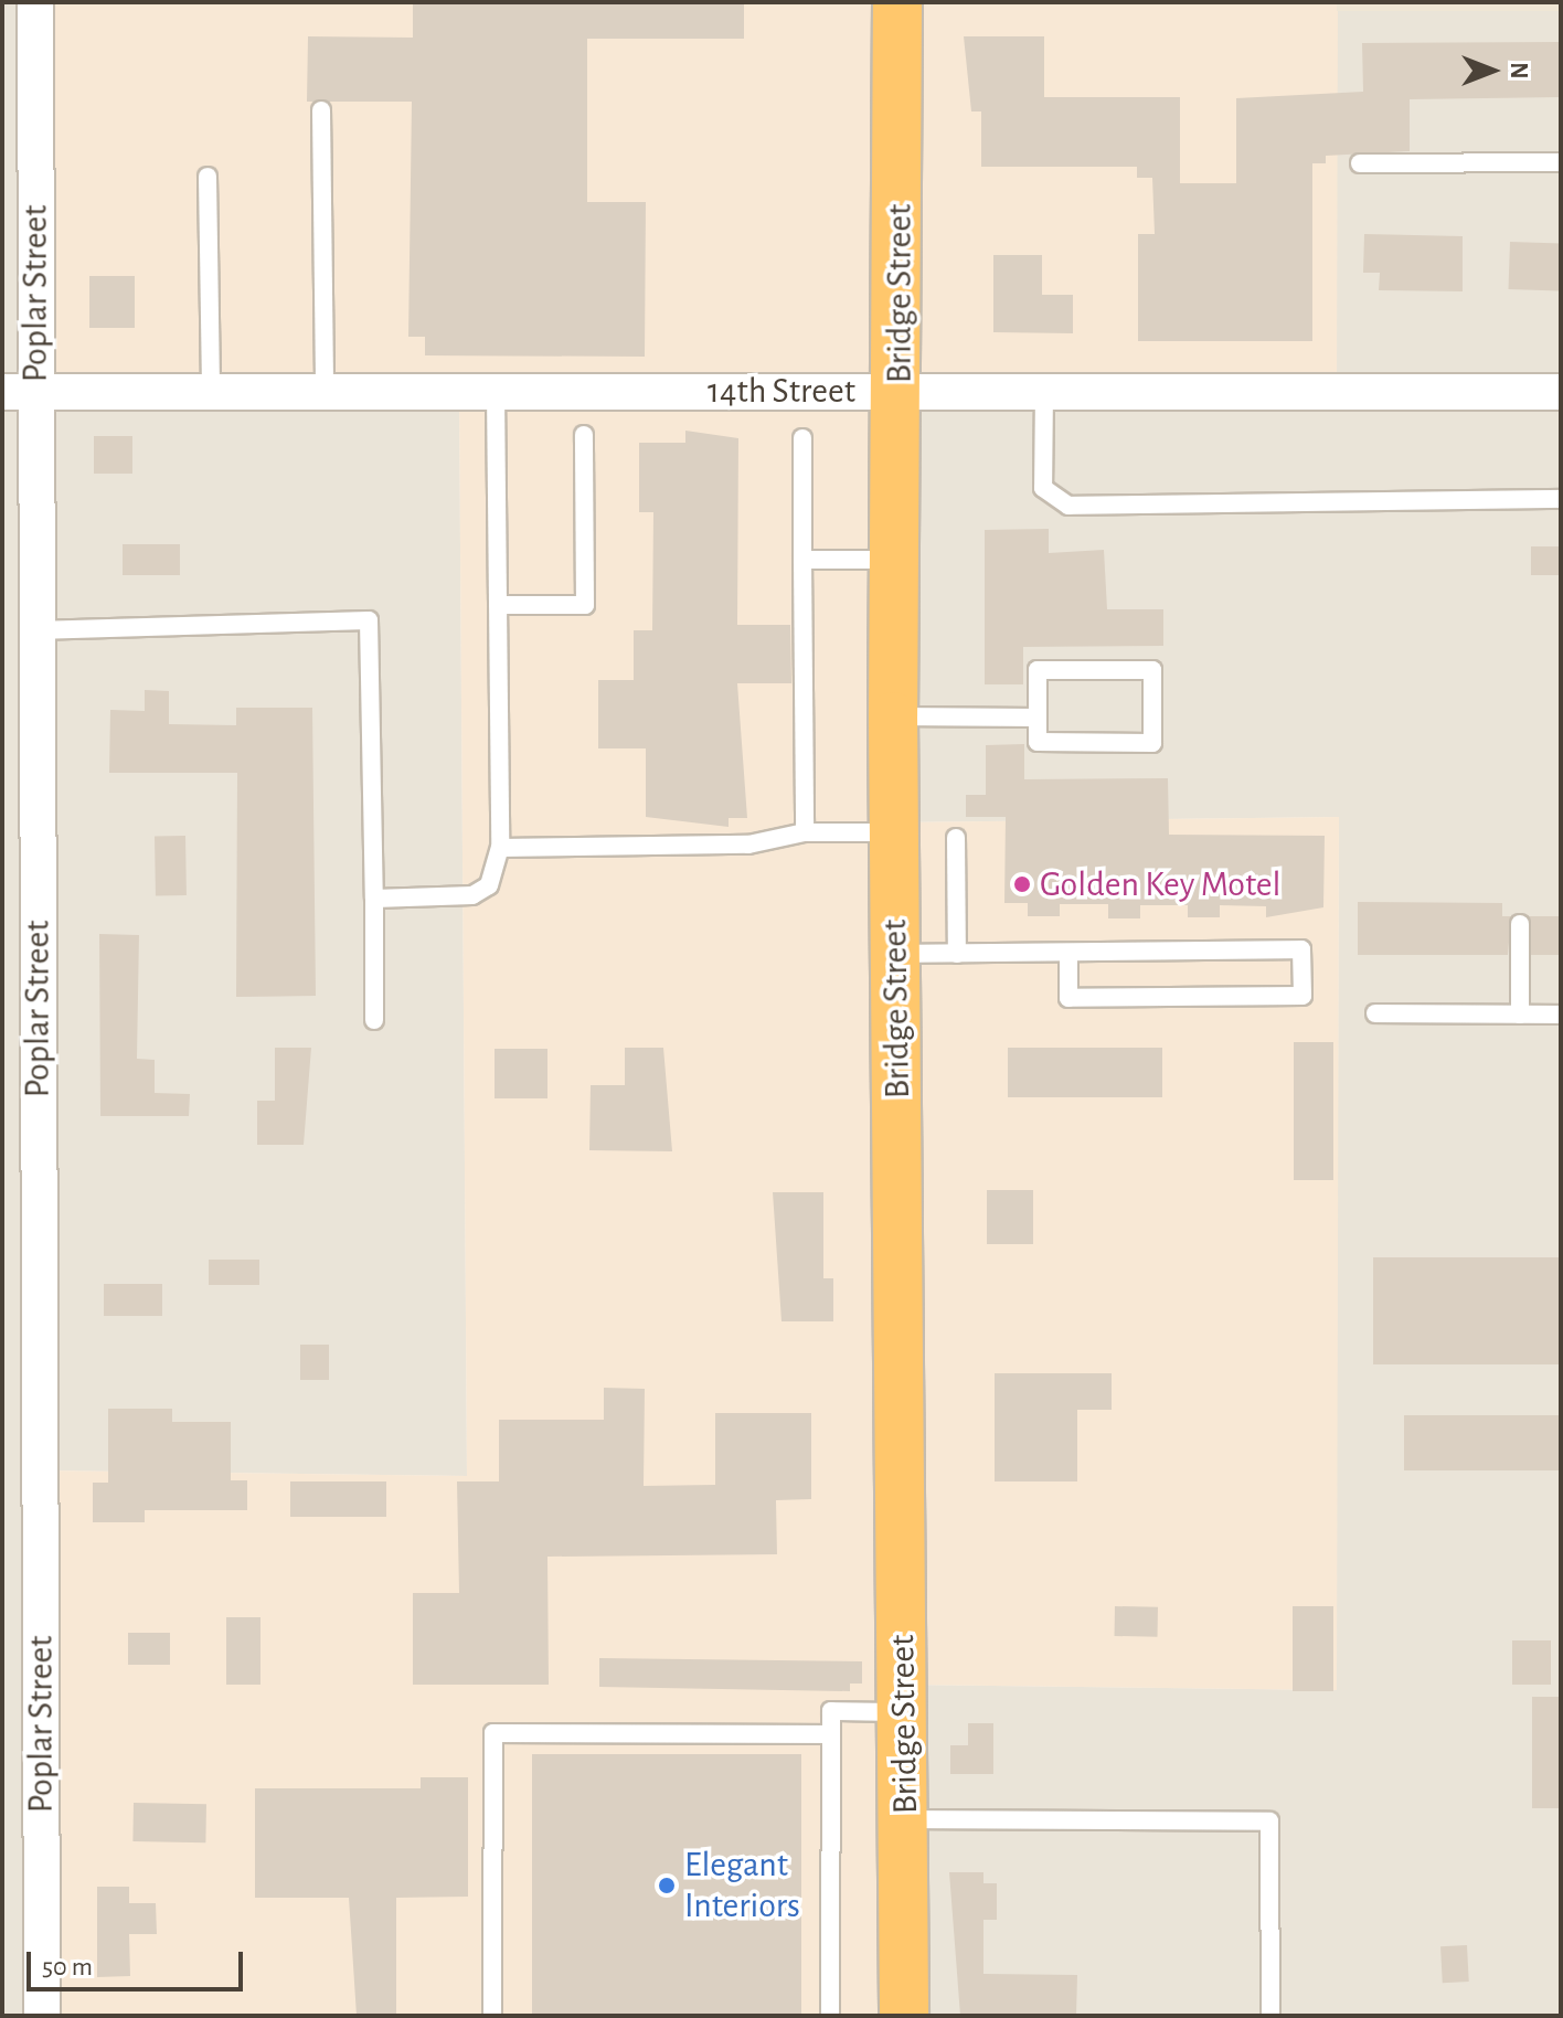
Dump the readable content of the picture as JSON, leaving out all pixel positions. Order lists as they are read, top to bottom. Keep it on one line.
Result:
{"streets":{"highway":["Bridge Street"],"street":["Poplar Street","14th Street"]},"crossings":[["Poplar Street","14th Street"],["Bridge Street","14th Street"]],"places":["Golden Key Motel","Elegant Interiors"],"scale_bar":"50 m","north":"right"}
